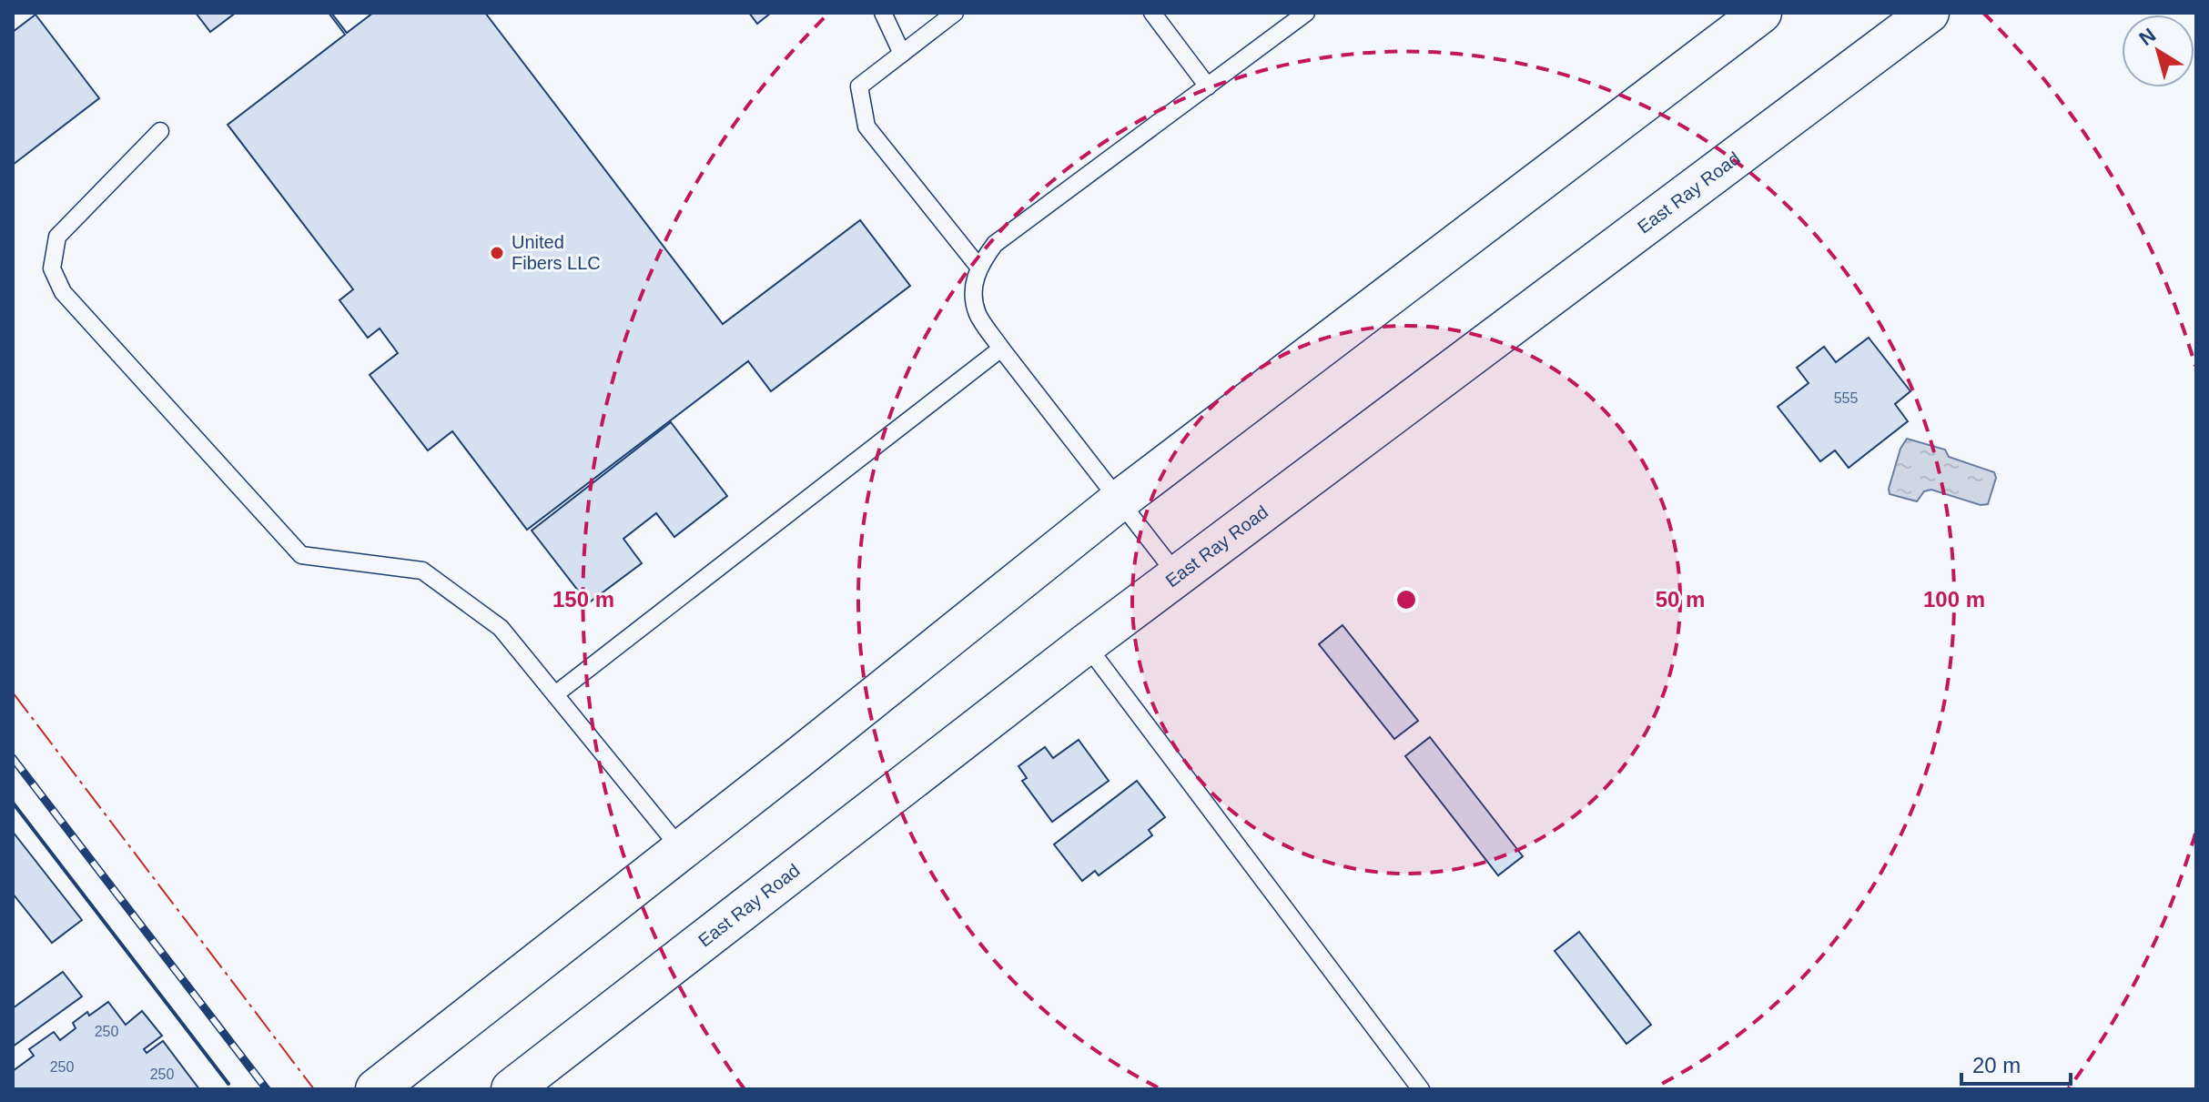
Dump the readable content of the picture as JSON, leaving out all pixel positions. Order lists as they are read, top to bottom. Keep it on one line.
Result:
{"streets":{"main road":["East Ray Road"]},"places":["United Fibers LLC"],"house_numbers":["555","250","250","250"],"scale_bar":"20 m","north":"top left","rings":["50 m","100 m","150 m"]}
